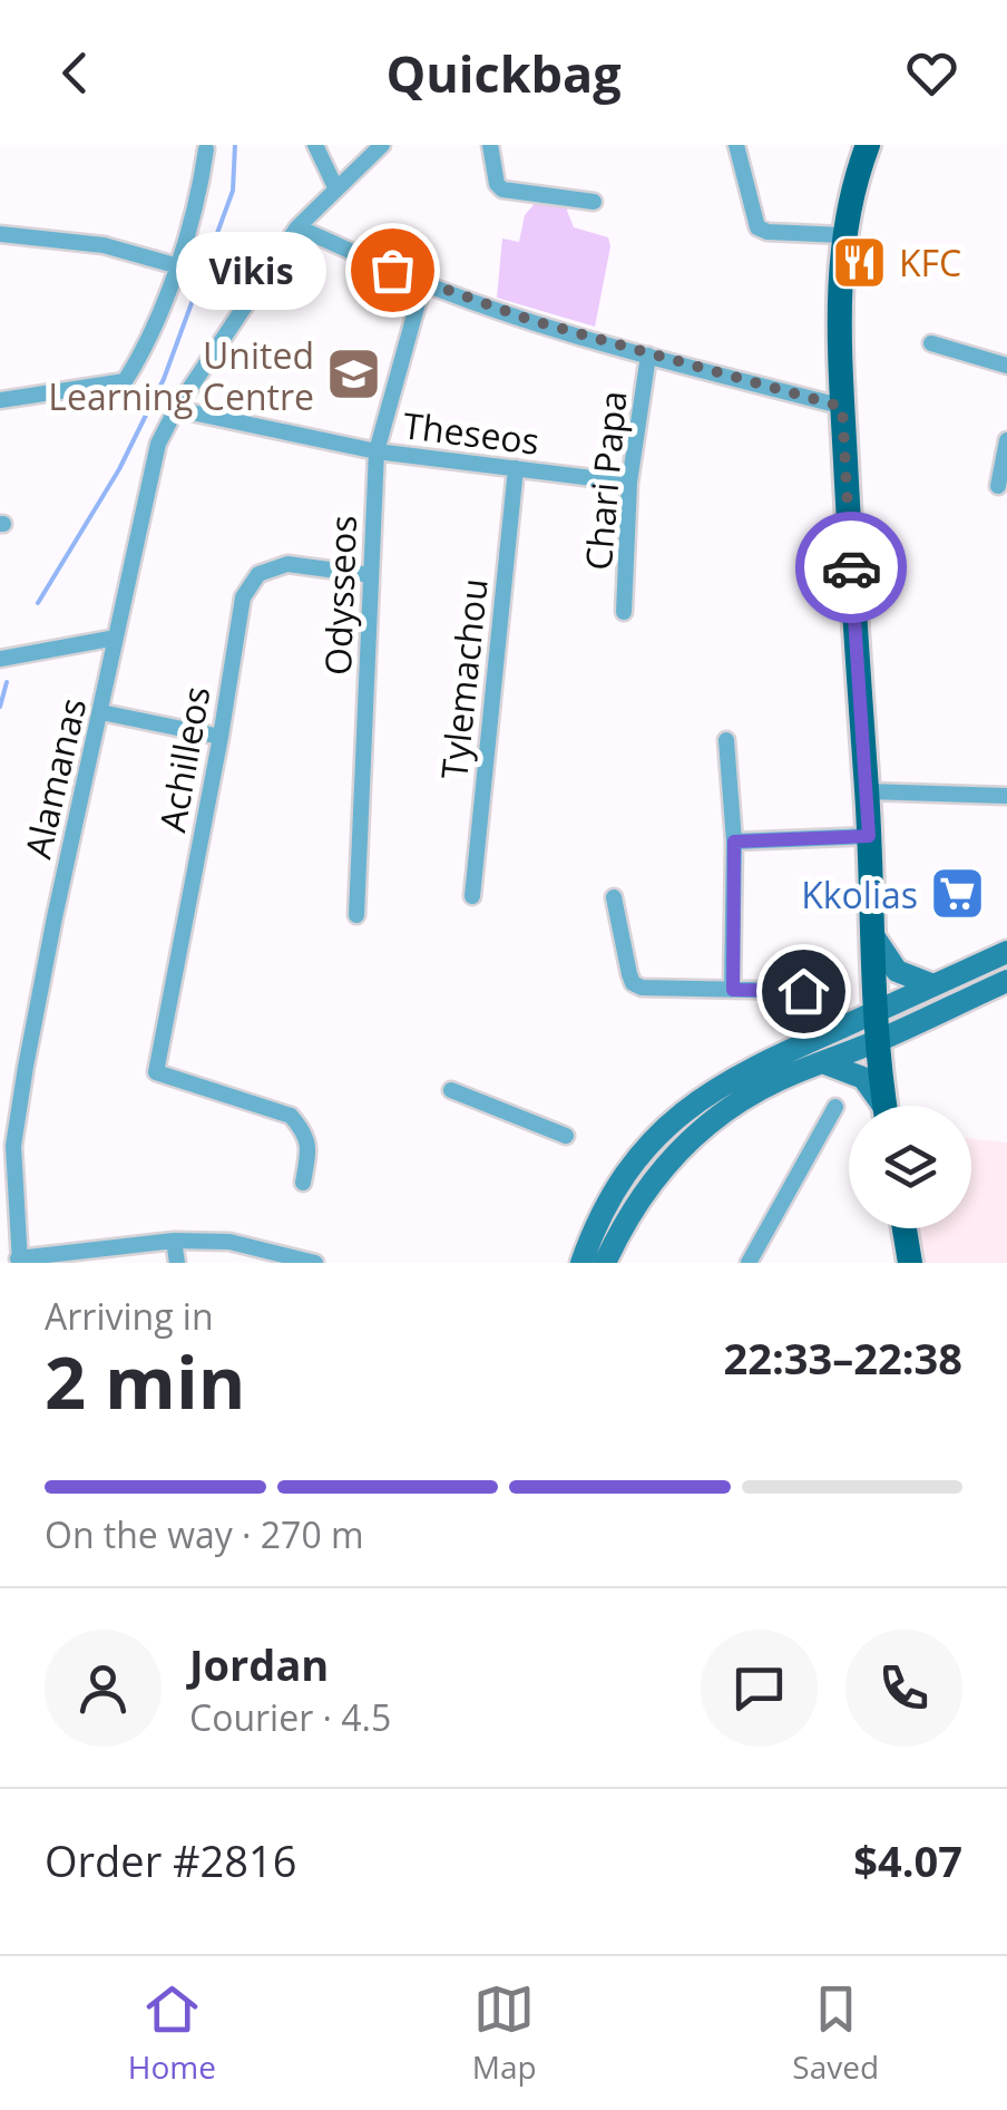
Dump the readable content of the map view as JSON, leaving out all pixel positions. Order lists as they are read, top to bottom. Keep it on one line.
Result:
{"streets":{"street":["Theseos","Chari Papa","Odysseos","Tylemachou","Achilleos","Alamanas"]},"crossings":[["Theseos","Chari Papa"],["Theseos","Odysseos"],["Theseos","Tylemachou"],["Theseos","Alamanas"],["Odysseos","Achilleos"]],"places":{"restaurant":["KFC"],"other":["Vikis"],"school or university":["United Learning Centre"],"supermarket":["Kkolias"]},"page":{"header":"Quickbag","bubble":"Vikis","heading":["2 min","Arriving in","22:33–22:38"],"panel":["Jordan","Courier · 4.5","Order #2816","$4.07"],"bar":"On the way · 270 m","tabs":["Home","Map","Saved"]}}
